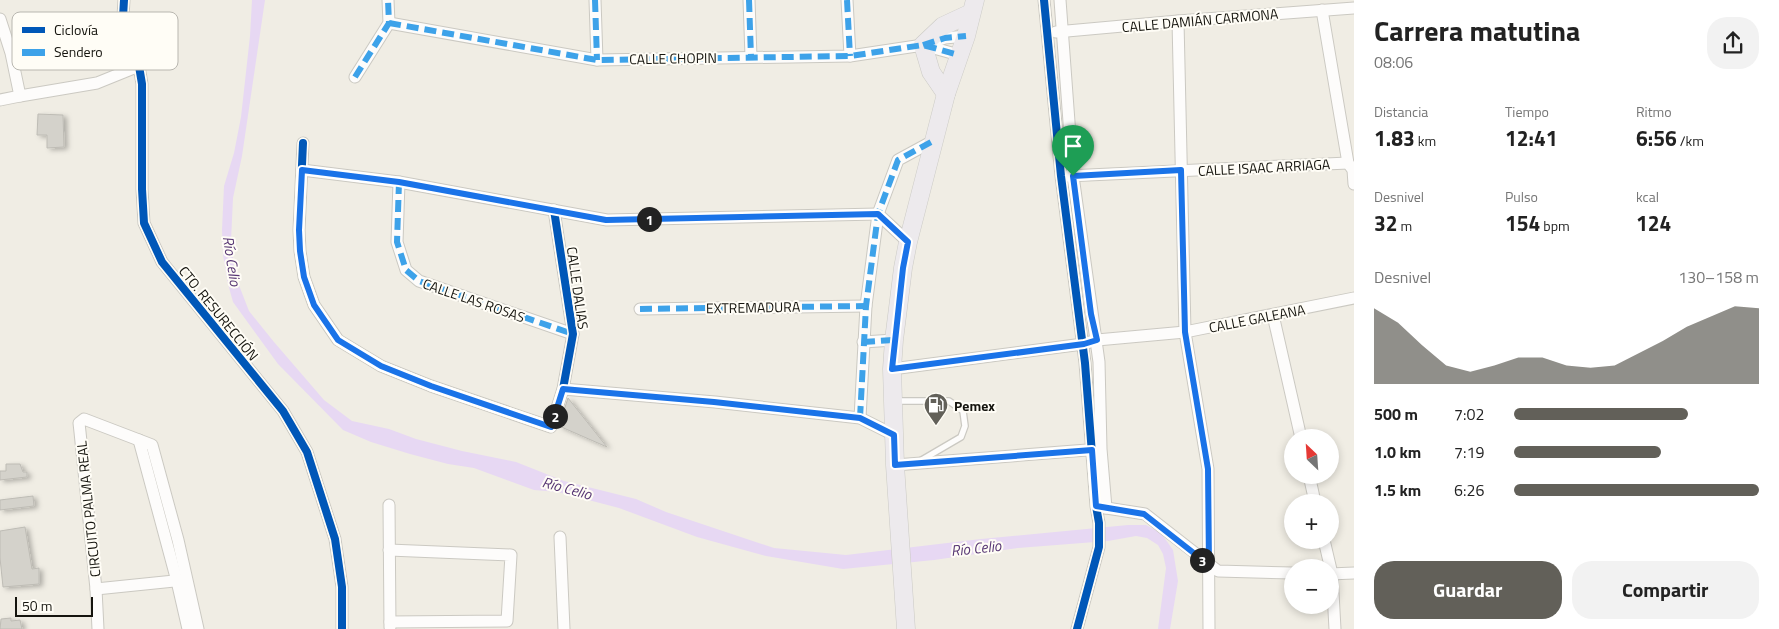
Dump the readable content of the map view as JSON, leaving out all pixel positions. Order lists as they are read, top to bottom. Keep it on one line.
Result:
{"streets":{"street":["CALLE DAMIÁN CARMONA","CALLE CHOPIN","CALLE ISAAC ARRIAGA","CALLE DALIAS","CALLE LAS ROSAS","EXTREMADURA","CTO. RESURECCIÓN","CALLE GALEANA","CIRCUITO PALMA REAL"]},"crossings":[["CALLE DALIAS","CALLE LAS ROSAS"]],"water":["Río Celio"],"places":{"fuel station":["Pemex"]},"legend":["Ciclovía","Sendero"],"scale_bar":"50 m","north":"top left","page":{"heading":["Carrera matutina","08:06"],"stats":[["Distancia","1.83 km"],["Tiempo","12:41"],["Ritmo","6:56 /km"],["Desnivel","32 m"],["Pulso","154 bpm"],["kcal","124"]],"pins":["1","2","3"],"chart":["Desnivel","130–158 m"],"list":[{"name":"500 m","note":"7:02"},{"name":"1.0 km","note":"7:19"},{"name":"1.5 km","note":"6:26"}],"map_buttons":["+","−"],"buttons":["Guardar","Compartir"],"scale":"50 m"}}
